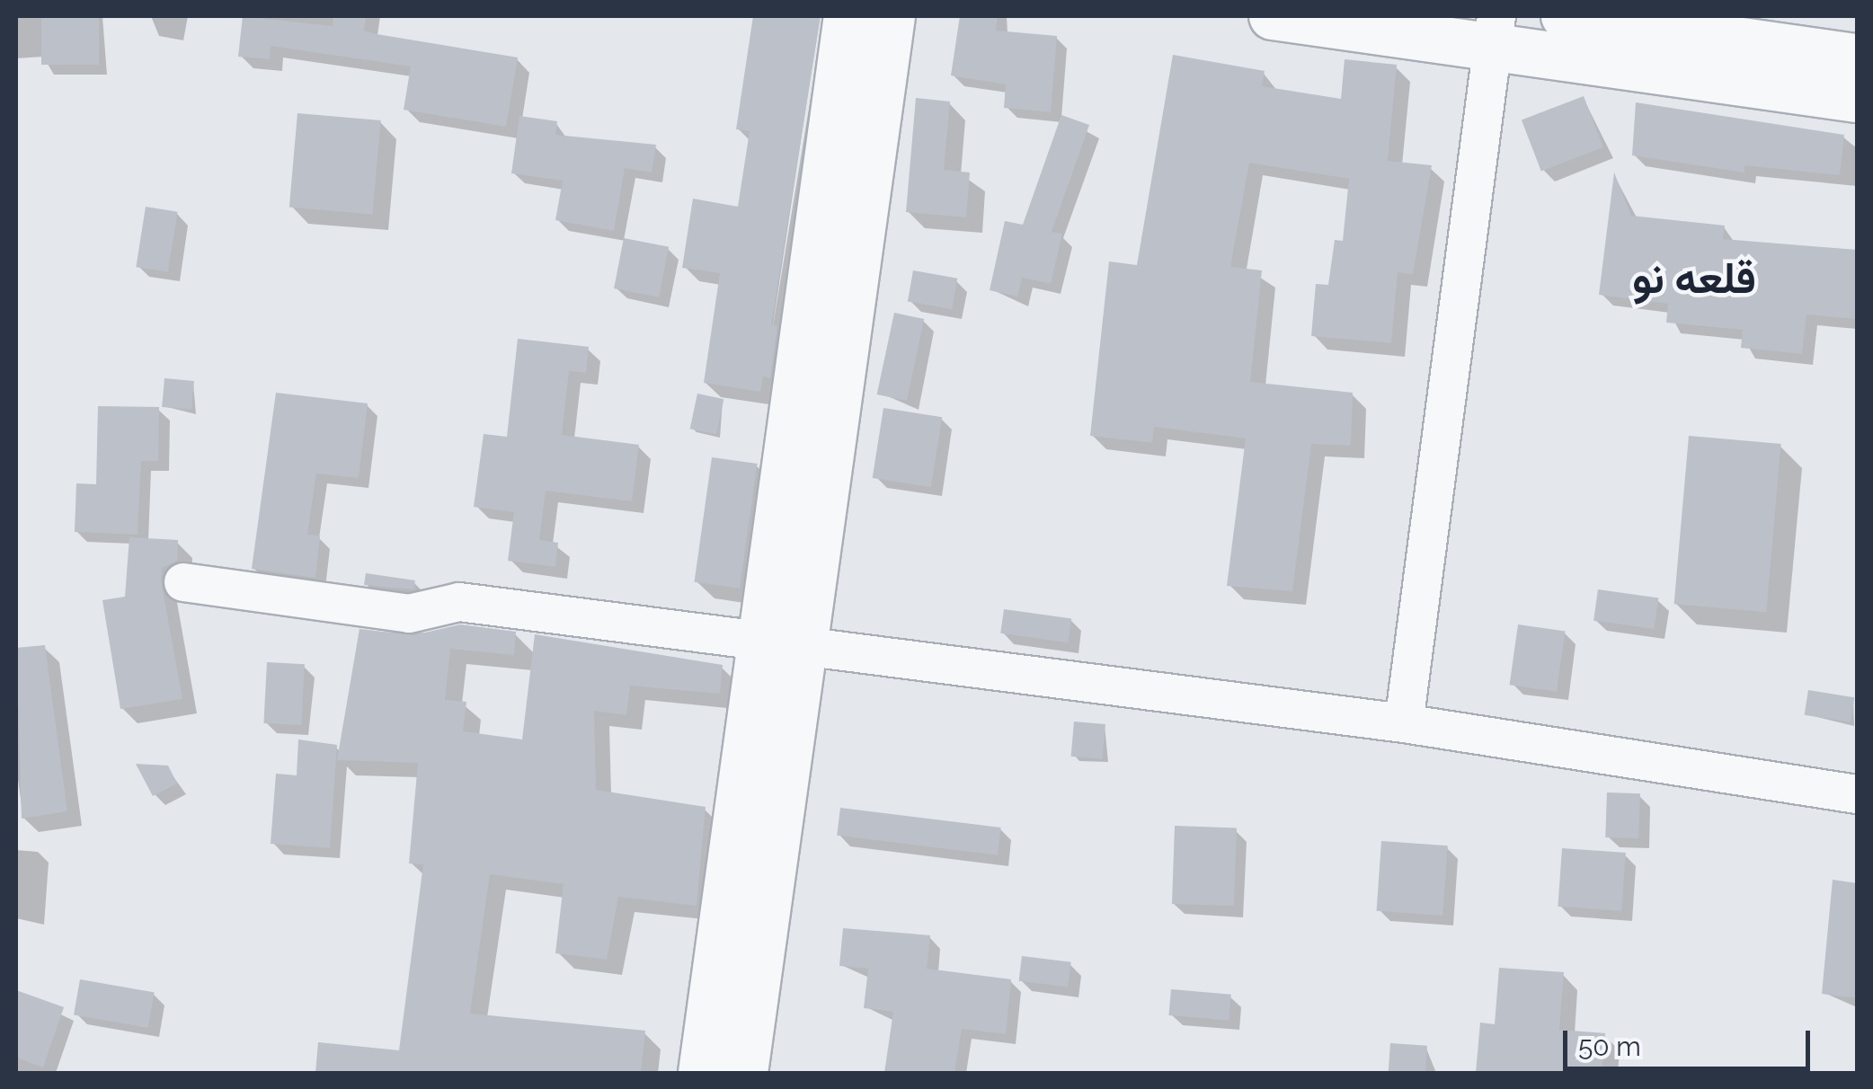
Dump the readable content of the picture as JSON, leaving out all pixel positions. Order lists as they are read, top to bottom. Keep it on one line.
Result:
{"districts":["قلعه نو"],"scale_bar":"50 m"}
